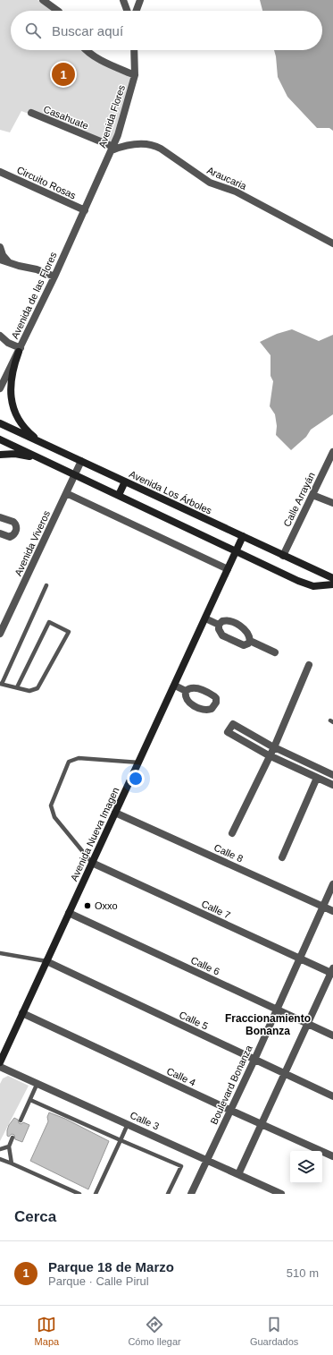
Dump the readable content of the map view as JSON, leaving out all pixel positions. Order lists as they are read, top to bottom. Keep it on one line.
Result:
{"streets":{"street":["Avenida Flores","Casahuate","Araucaria","Circuito Rosas","Avenida de las Flores","Avenida Los Árboles","Calle Arrayán","Avenida Viveros","Avenida Nueva Imagen","Calle 8","Calle 7","Calle 6","Calle 5","Calle 4","Boulevard Bonanza","Calle 3"]},"crossings":[["Avenida Flores","Casahuate"],["Avenida Flores","Araucaria"],["Avenida Flores","Circuito Rosas"],["Avenida Flores","Avenida de las Flores"],["Casahuate","Araucaria"],["Circuito Rosas","Avenida de las Flores"],["Avenida Los Árboles","Calle Arrayán"],["Avenida Los Árboles","Avenida Viveros"],["Avenida Los Árboles","Avenida Nueva Imagen"],["Avenida Nueva Imagen","Calle 8"],["Avenida Nueva Imagen","Calle 7"],["Avenida Nueva Imagen","Calle 6"],["Avenida Nueva Imagen","Calle 5"],["Avenida Nueva Imagen","Calle 4"],["Calle 8","Boulevard Bonanza"],["Calle 7","Boulevard Bonanza"],["Calle 6","Boulevard Bonanza"],["Calle 5","Boulevard Bonanza"],["Calle 4","Boulevard Bonanza"],["Boulevard Bonanza","Calle 3"]],"districts":["Fraccionamiento Bonanza"],"places":["Oxxo"],"page":{"search":"Buscar aquí","pins":"1","heading":"Cerca","list":[{"mark":"1","name":"Parque 18 de Marzo","note":"Parque · Calle Pirul","value":"510 m"}],"nav":["Mapa","Cómo llegar","Guardados"]}}
